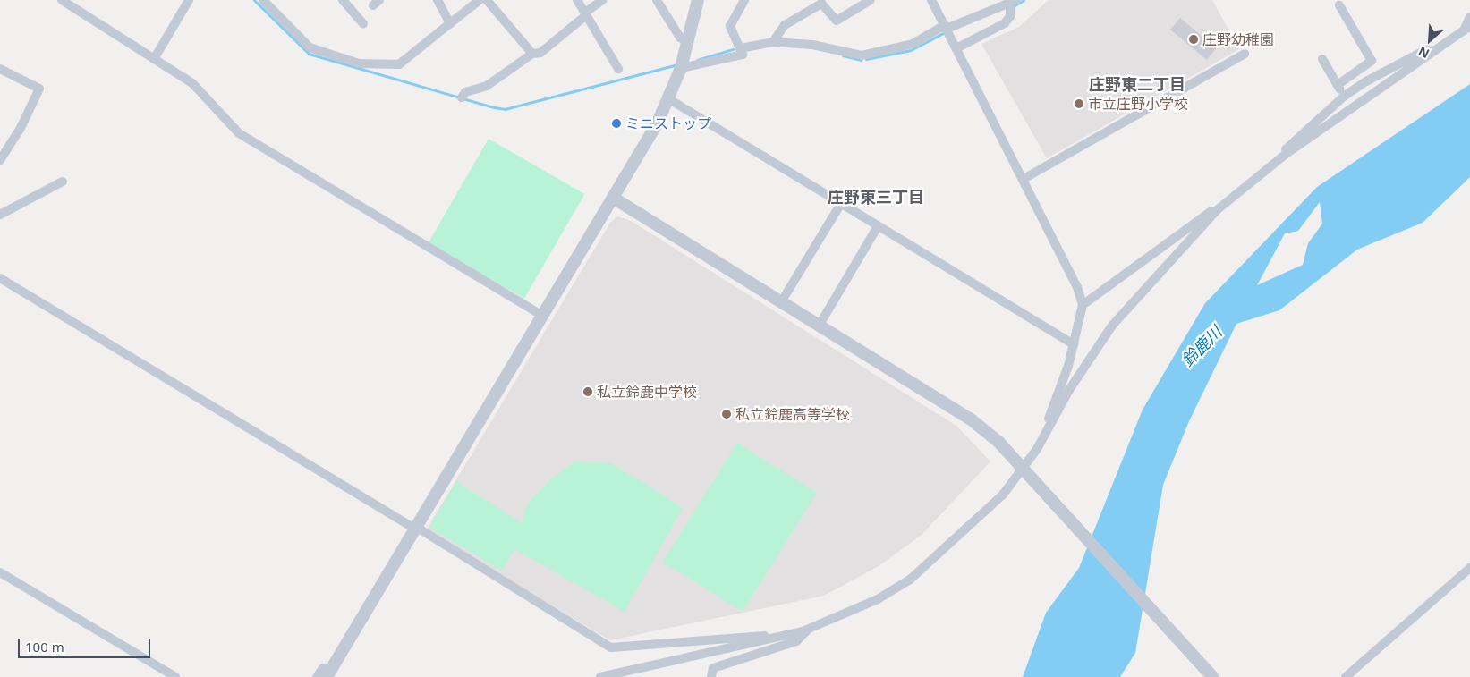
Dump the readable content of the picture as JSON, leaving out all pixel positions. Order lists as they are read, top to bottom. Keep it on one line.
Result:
{"districts":["庄野東二丁目","庄野東三丁目"],"water":["鈴鹿川"],"places":["庄野幼稚園","市立庄野小学校","ミニストップ","私立鈴鹿中学校","私立鈴鹿高等学校"],"scale_bar":"100 m","north":"bottom left"}
